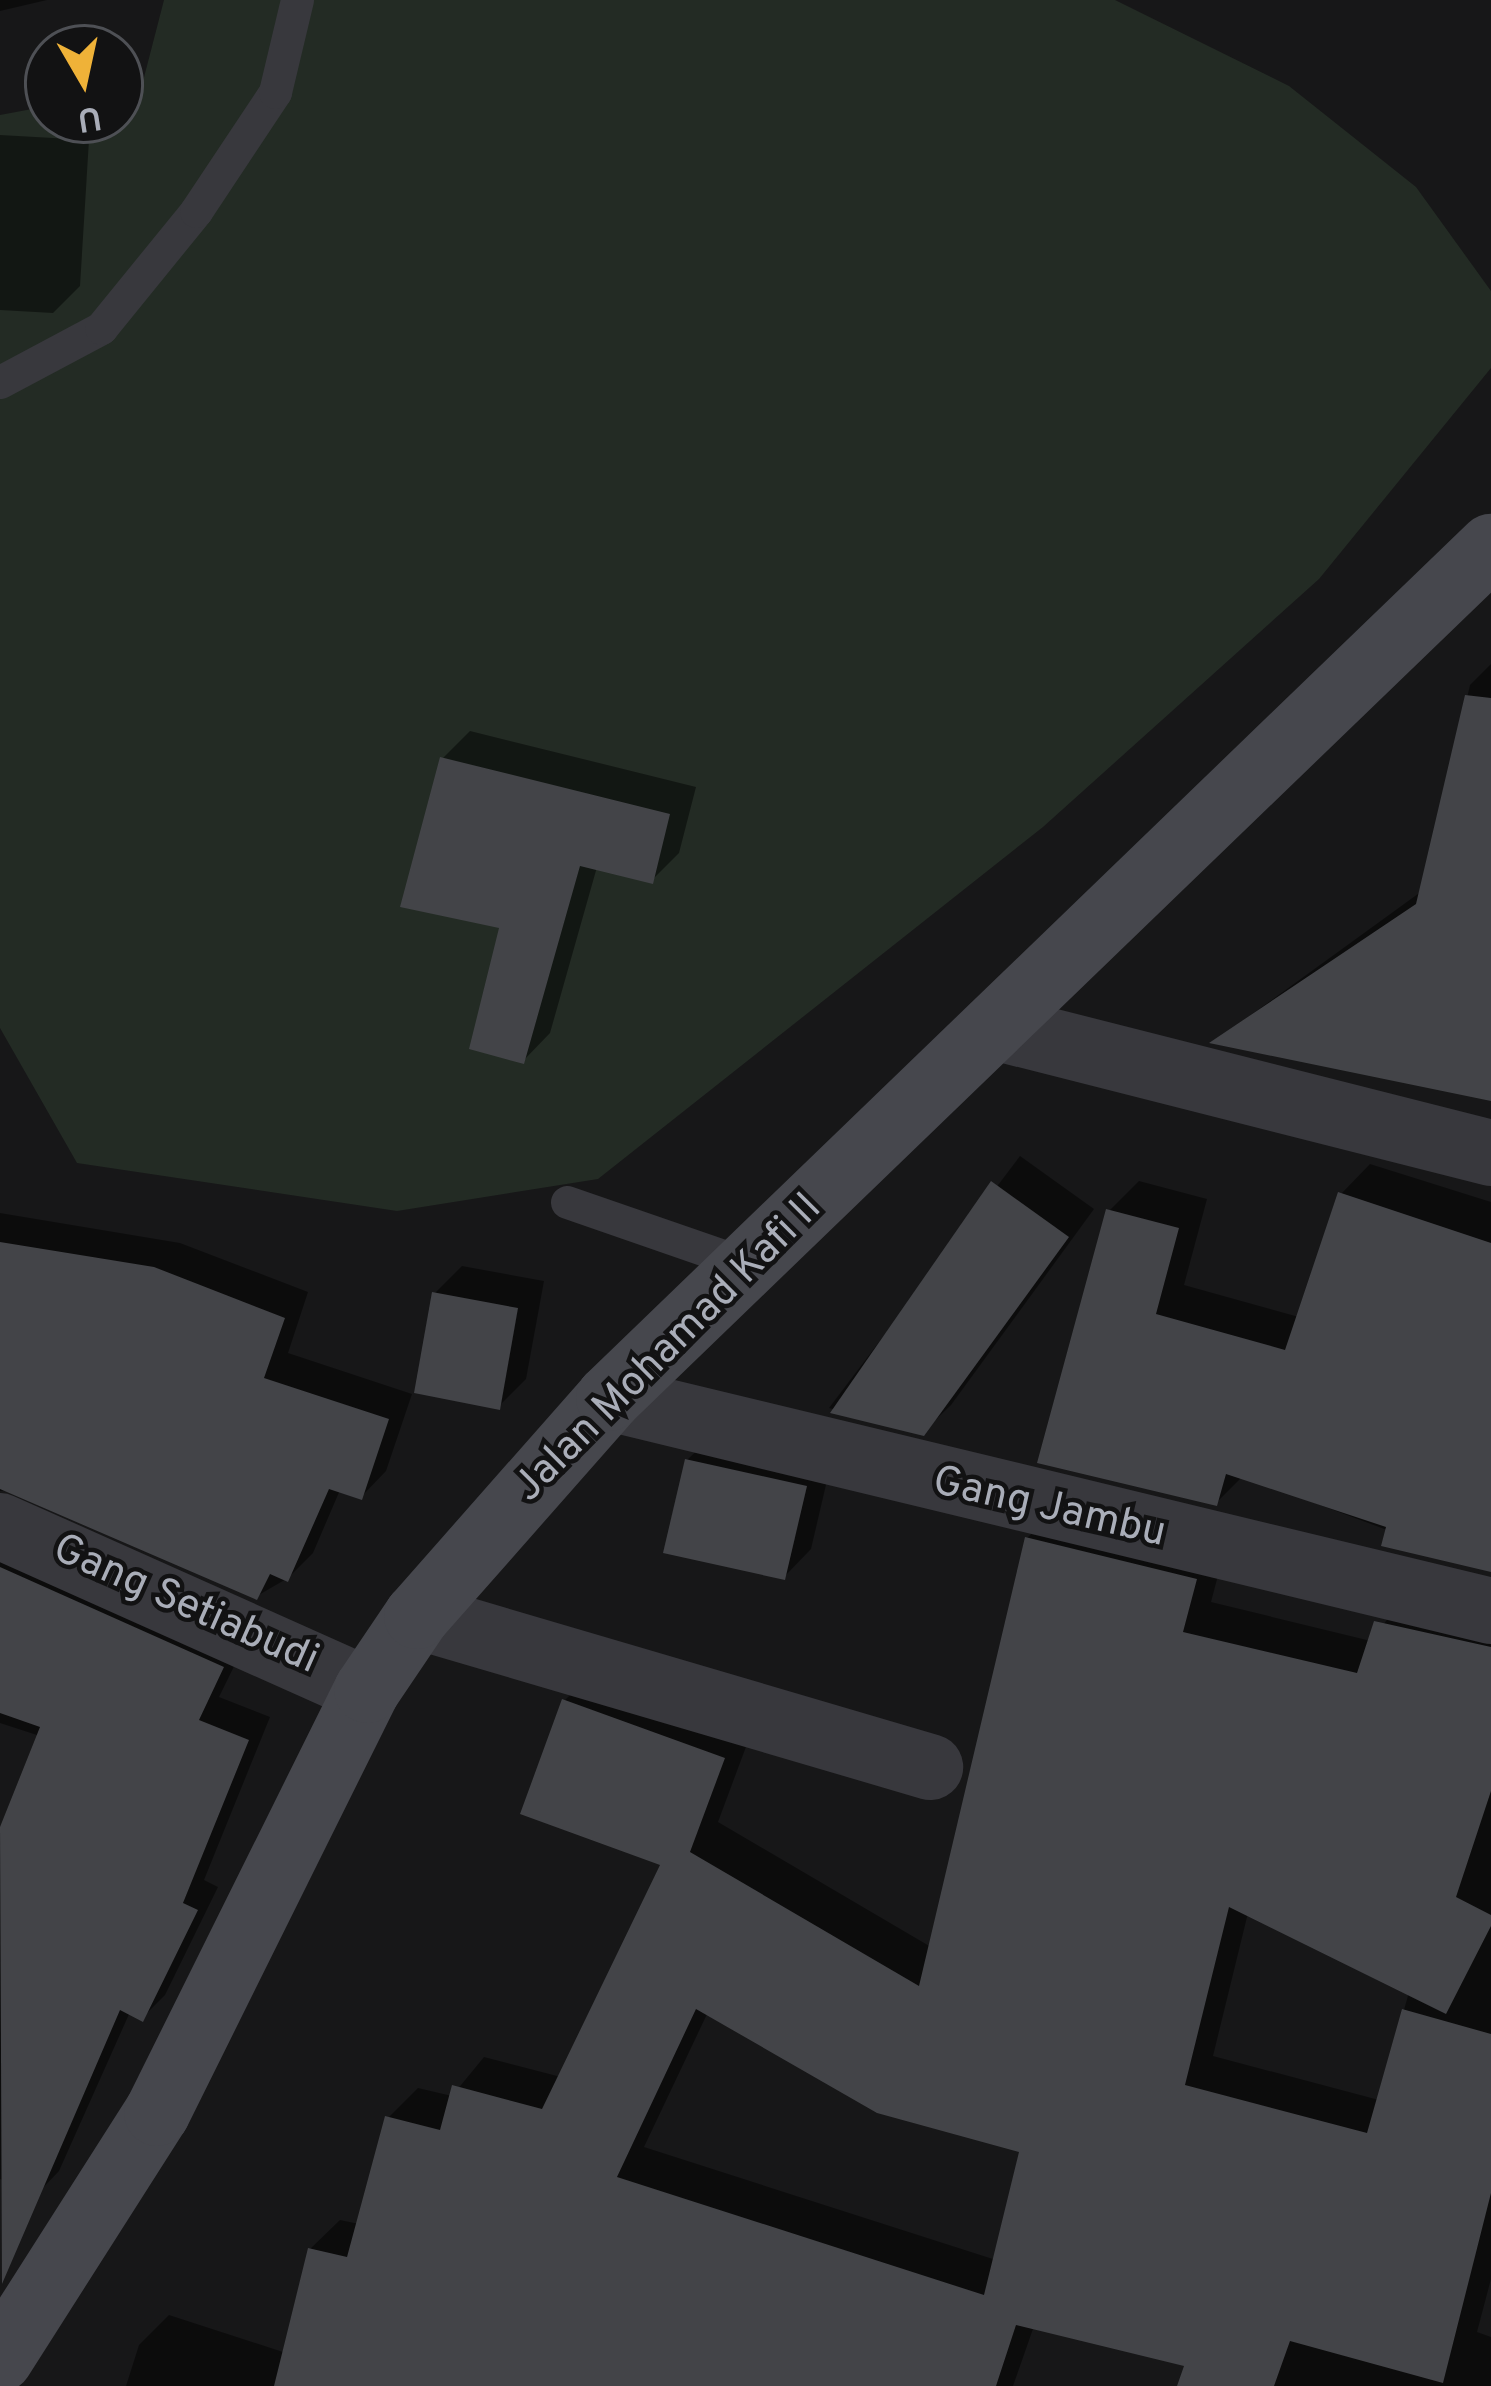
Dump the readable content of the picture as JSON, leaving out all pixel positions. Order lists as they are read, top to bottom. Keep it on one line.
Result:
{"streets":{"main road":["Jalan Mohamad Kafi II"],"street":["Gang Jambu","Gang Setiabudi"]},"crossings":[["Jalan Mohamad Kafi II","Gang Jambu"],["Jalan Mohamad Kafi II","Gang Setiabudi"]],"north":"bottom"}
